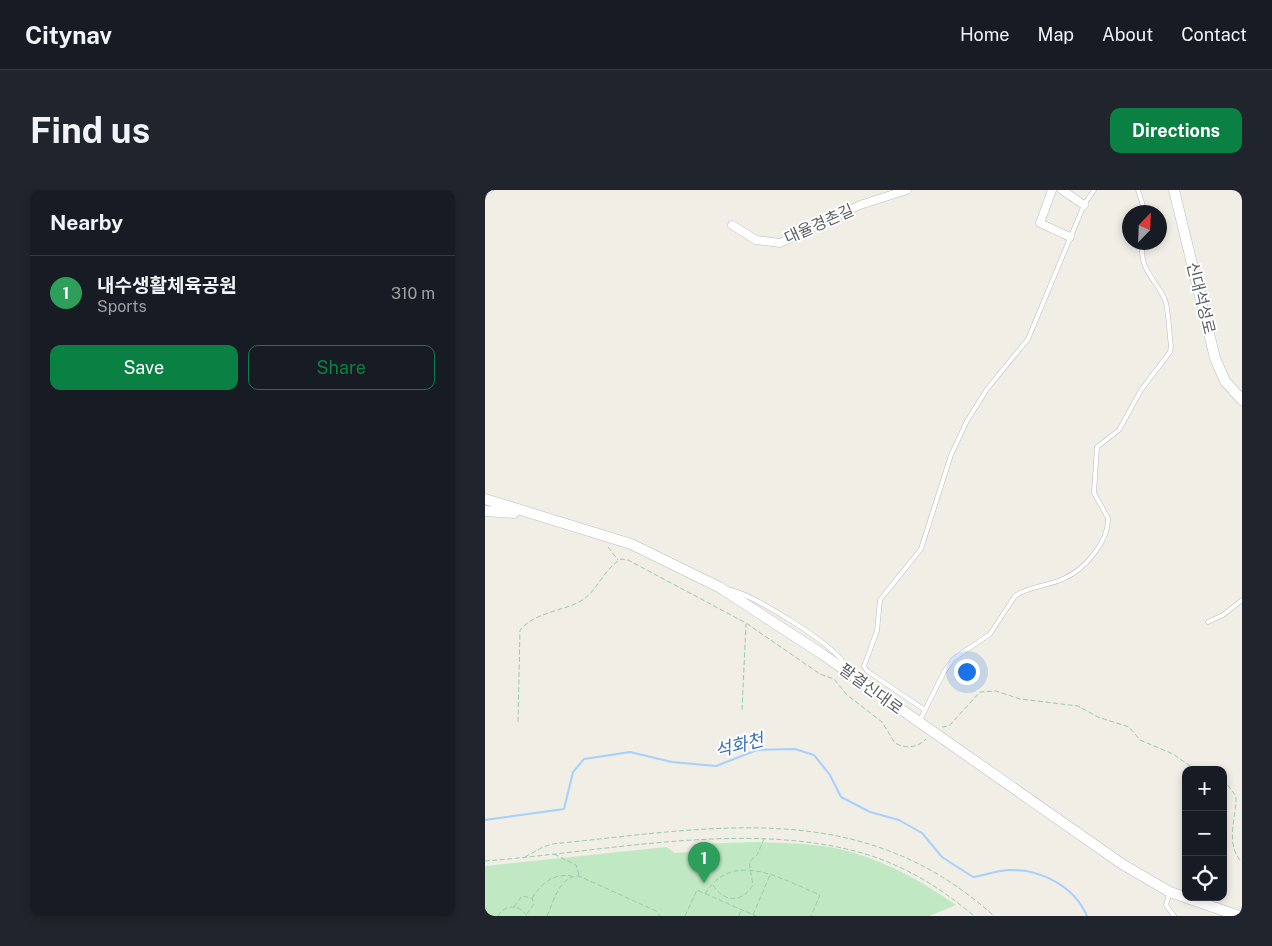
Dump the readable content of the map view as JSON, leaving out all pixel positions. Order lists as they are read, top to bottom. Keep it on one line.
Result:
{"streets":{"main road":["신대석성로","팔결신대로"],"street":["대율경촌길"]},"water":["석화천"],"north":"top right","page":{"header":"Citynav","nav":["Home","Map","About","Contact"],"buttons":["Directions",["Save","Share"]],"title":"Find us","heading":"Nearby","list":[{"mark":"1","name":"내수생활체육공원","note":"Sports","value":"310 m"}],"map_buttons":["+","−"],"pins":"1"}}
